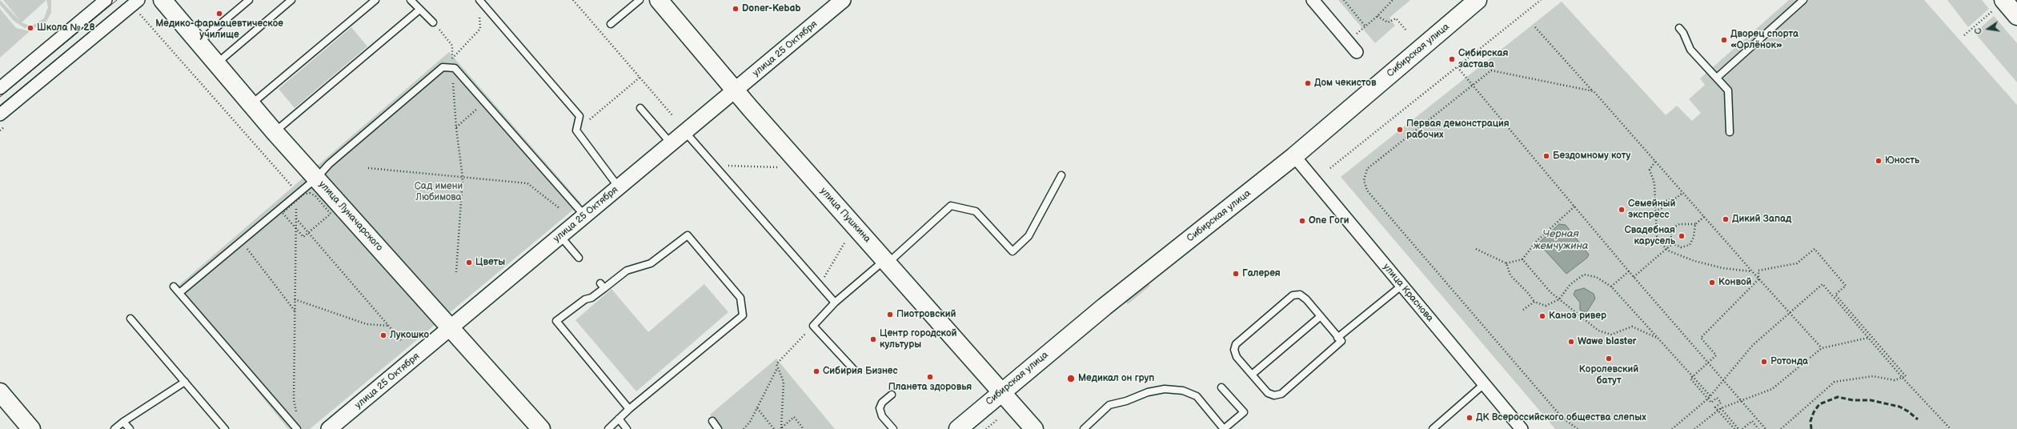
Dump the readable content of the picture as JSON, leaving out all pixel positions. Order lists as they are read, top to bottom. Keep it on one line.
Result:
{"streets":{"main road":["Сибирская улица","улица Пушкина","улица Луначарского"],"street":["улица 25 Октября","улица Краснова"]},"crossings":[["улица 25 Октября","улица Пушкина"],["улица 25 Октября","улица Луначарского"],["Сибирская улица","улица Пушкина"],["Сибирская улица","улица Краснова"]],"water":["Черная жемчужина"],"parks":["Сад имени Любимова"],"places":["Doner-Kebab","Медико-фармацевтическое училище","Школа № 28","Дворец спорта «Орлёнок»","Сибирская застава","Дом чекистов","Первая демонстрация рабочих","Бездомному коту","Юность","Семейный экспресс","Дикий Запад","One Гоги","Свадебная карусель","Цветы","Галерея","Конвой","Пиотровский","Каноэ ривер","Лукошко","Центр городской культуры","Wawe blaster","Королевский батут","Ротонда","Сибирия Бизнес","Планета здоровья","Медикал он груп","ДК Всероссийского общества слепых"],"north":"left"}
